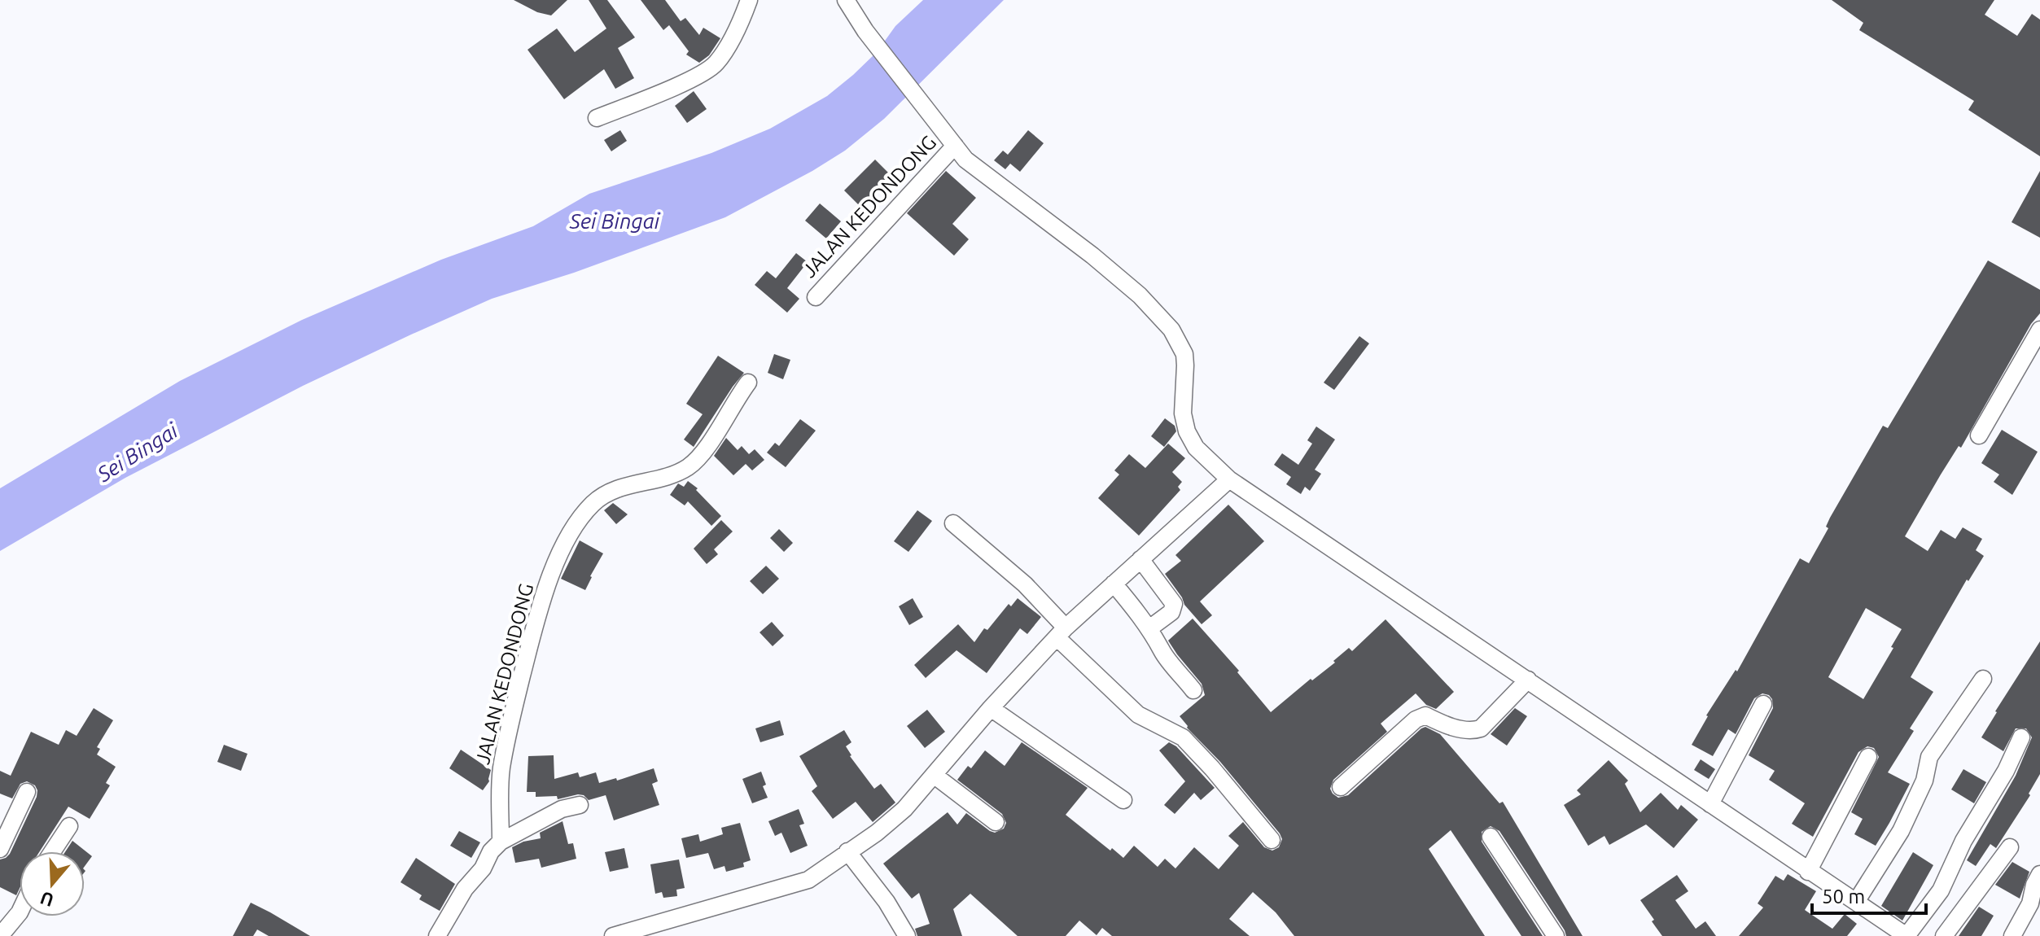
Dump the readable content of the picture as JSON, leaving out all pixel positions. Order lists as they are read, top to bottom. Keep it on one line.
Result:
{"streets":{"street":["JALAN KEDONDONG"]},"water":["Sei Bingai"],"scale_bar":"50 m","north":"bottom"}
